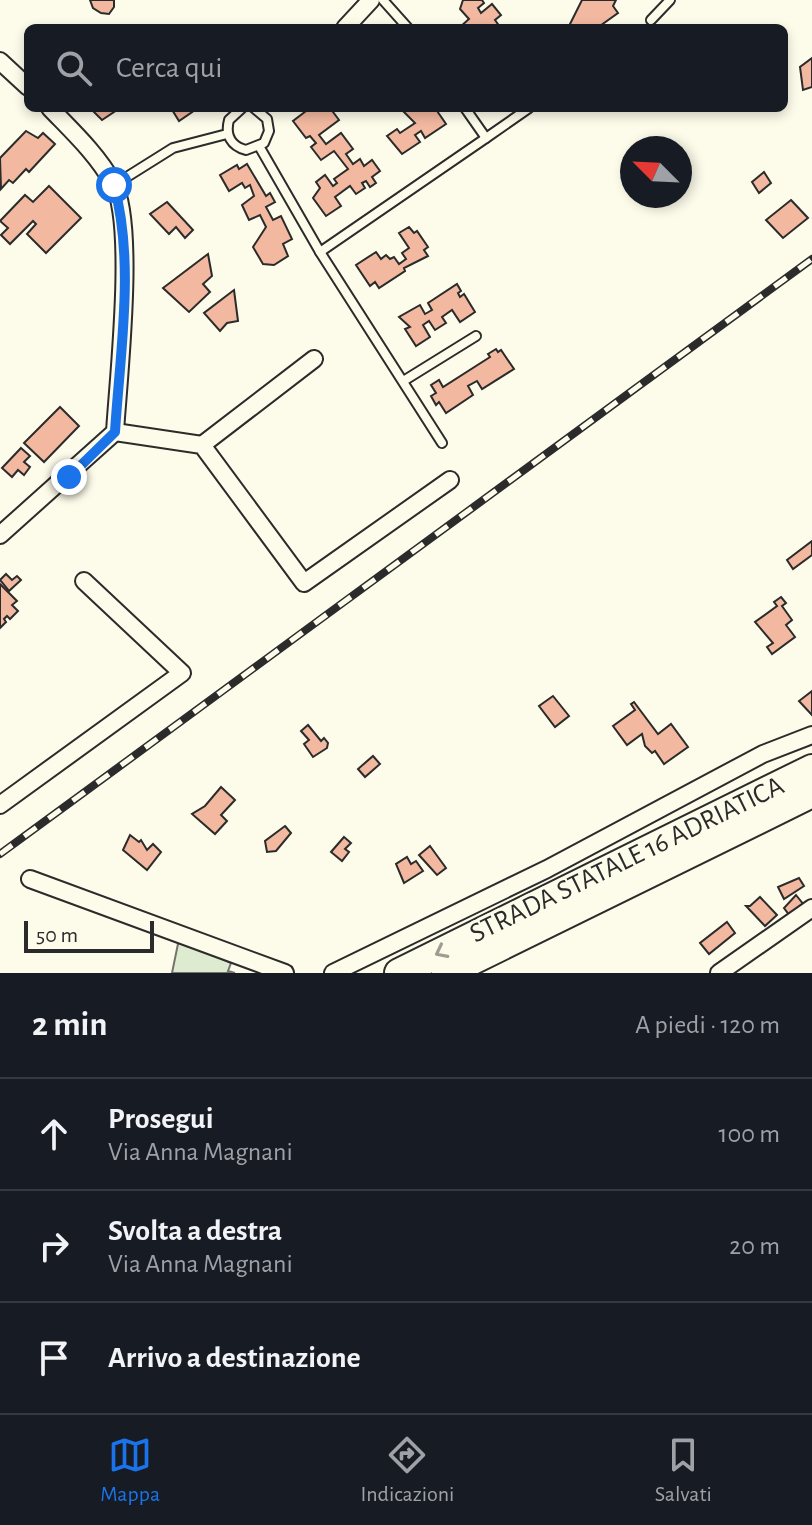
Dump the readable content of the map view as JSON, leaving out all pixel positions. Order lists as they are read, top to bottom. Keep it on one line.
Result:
{"streets":{"highway":["STRADA STATALE 16 ADRIATICA"]},"scale_bar":"50 m","north":"top left","page":{"search":"Cerca qui","scale":"50 m","heading":["2 min","A piedi · 120 m"],"list":[["Prosegui","Via Anna Magnani","100 m"],["Svolta a destra","Via Anna Magnani","20 m"],"Arrivo a destinazione"],"nav":["Mappa","Indicazioni","Salvati"]}}
